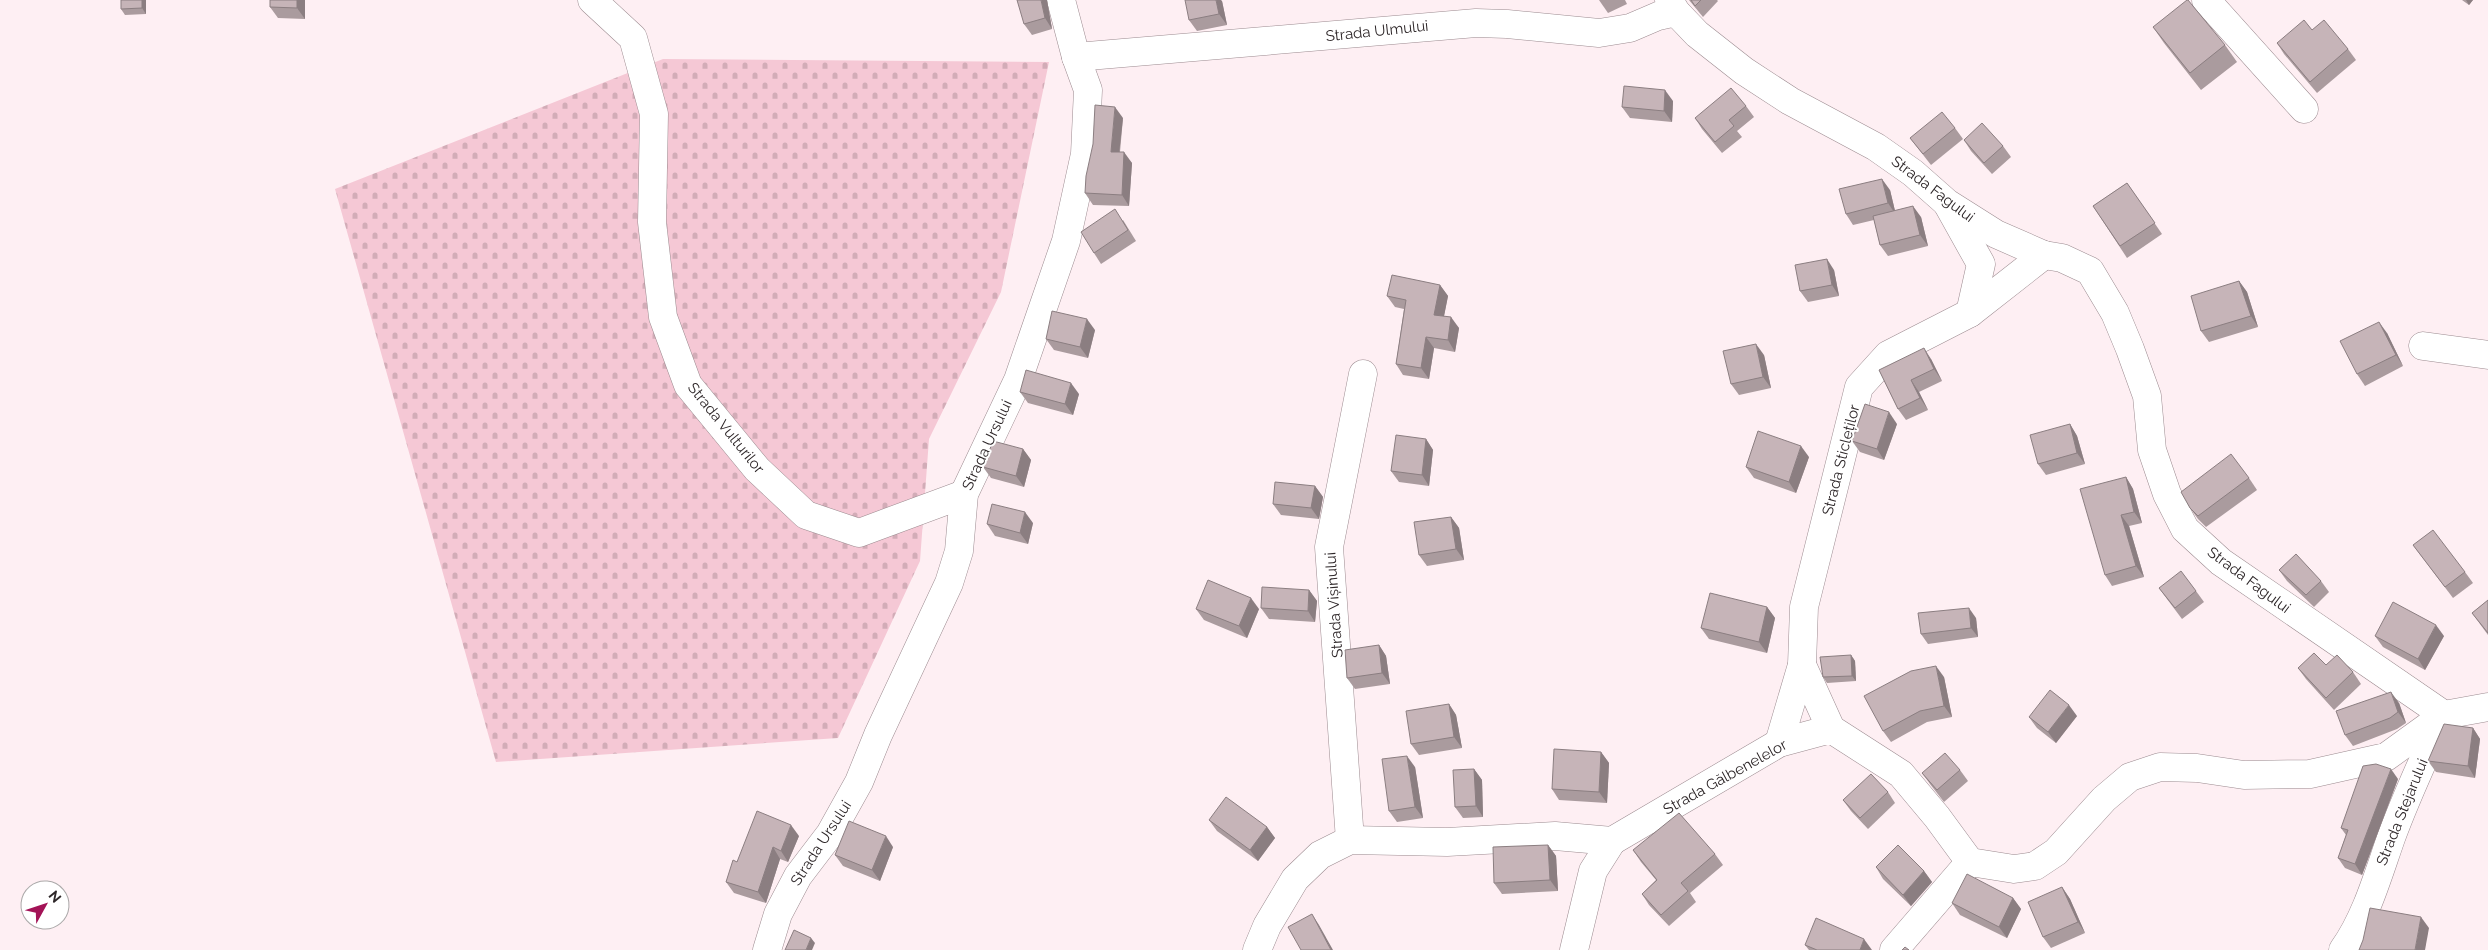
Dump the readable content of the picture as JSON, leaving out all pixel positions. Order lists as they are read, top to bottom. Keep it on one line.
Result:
{"streets":{"street":["Strada Ulmului","Strada Fagului","Strada Vulturilor","Strada Ursului","Strada Sticleților","Strada Vișinului","Strada Gălbenelelor","Strada Stejarului"]},"crossings":[["Strada Ulmului","Strada Fagului"],["Strada Ulmului","Strada Ursului"],["Strada Fagului","Strada Sticleților"],["Strada Fagului","Strada Stejarului"],["Strada Vulturilor","Strada Ursului"],["Strada Sticleților","Strada Gălbenelelor"]],"north":"top right"}
